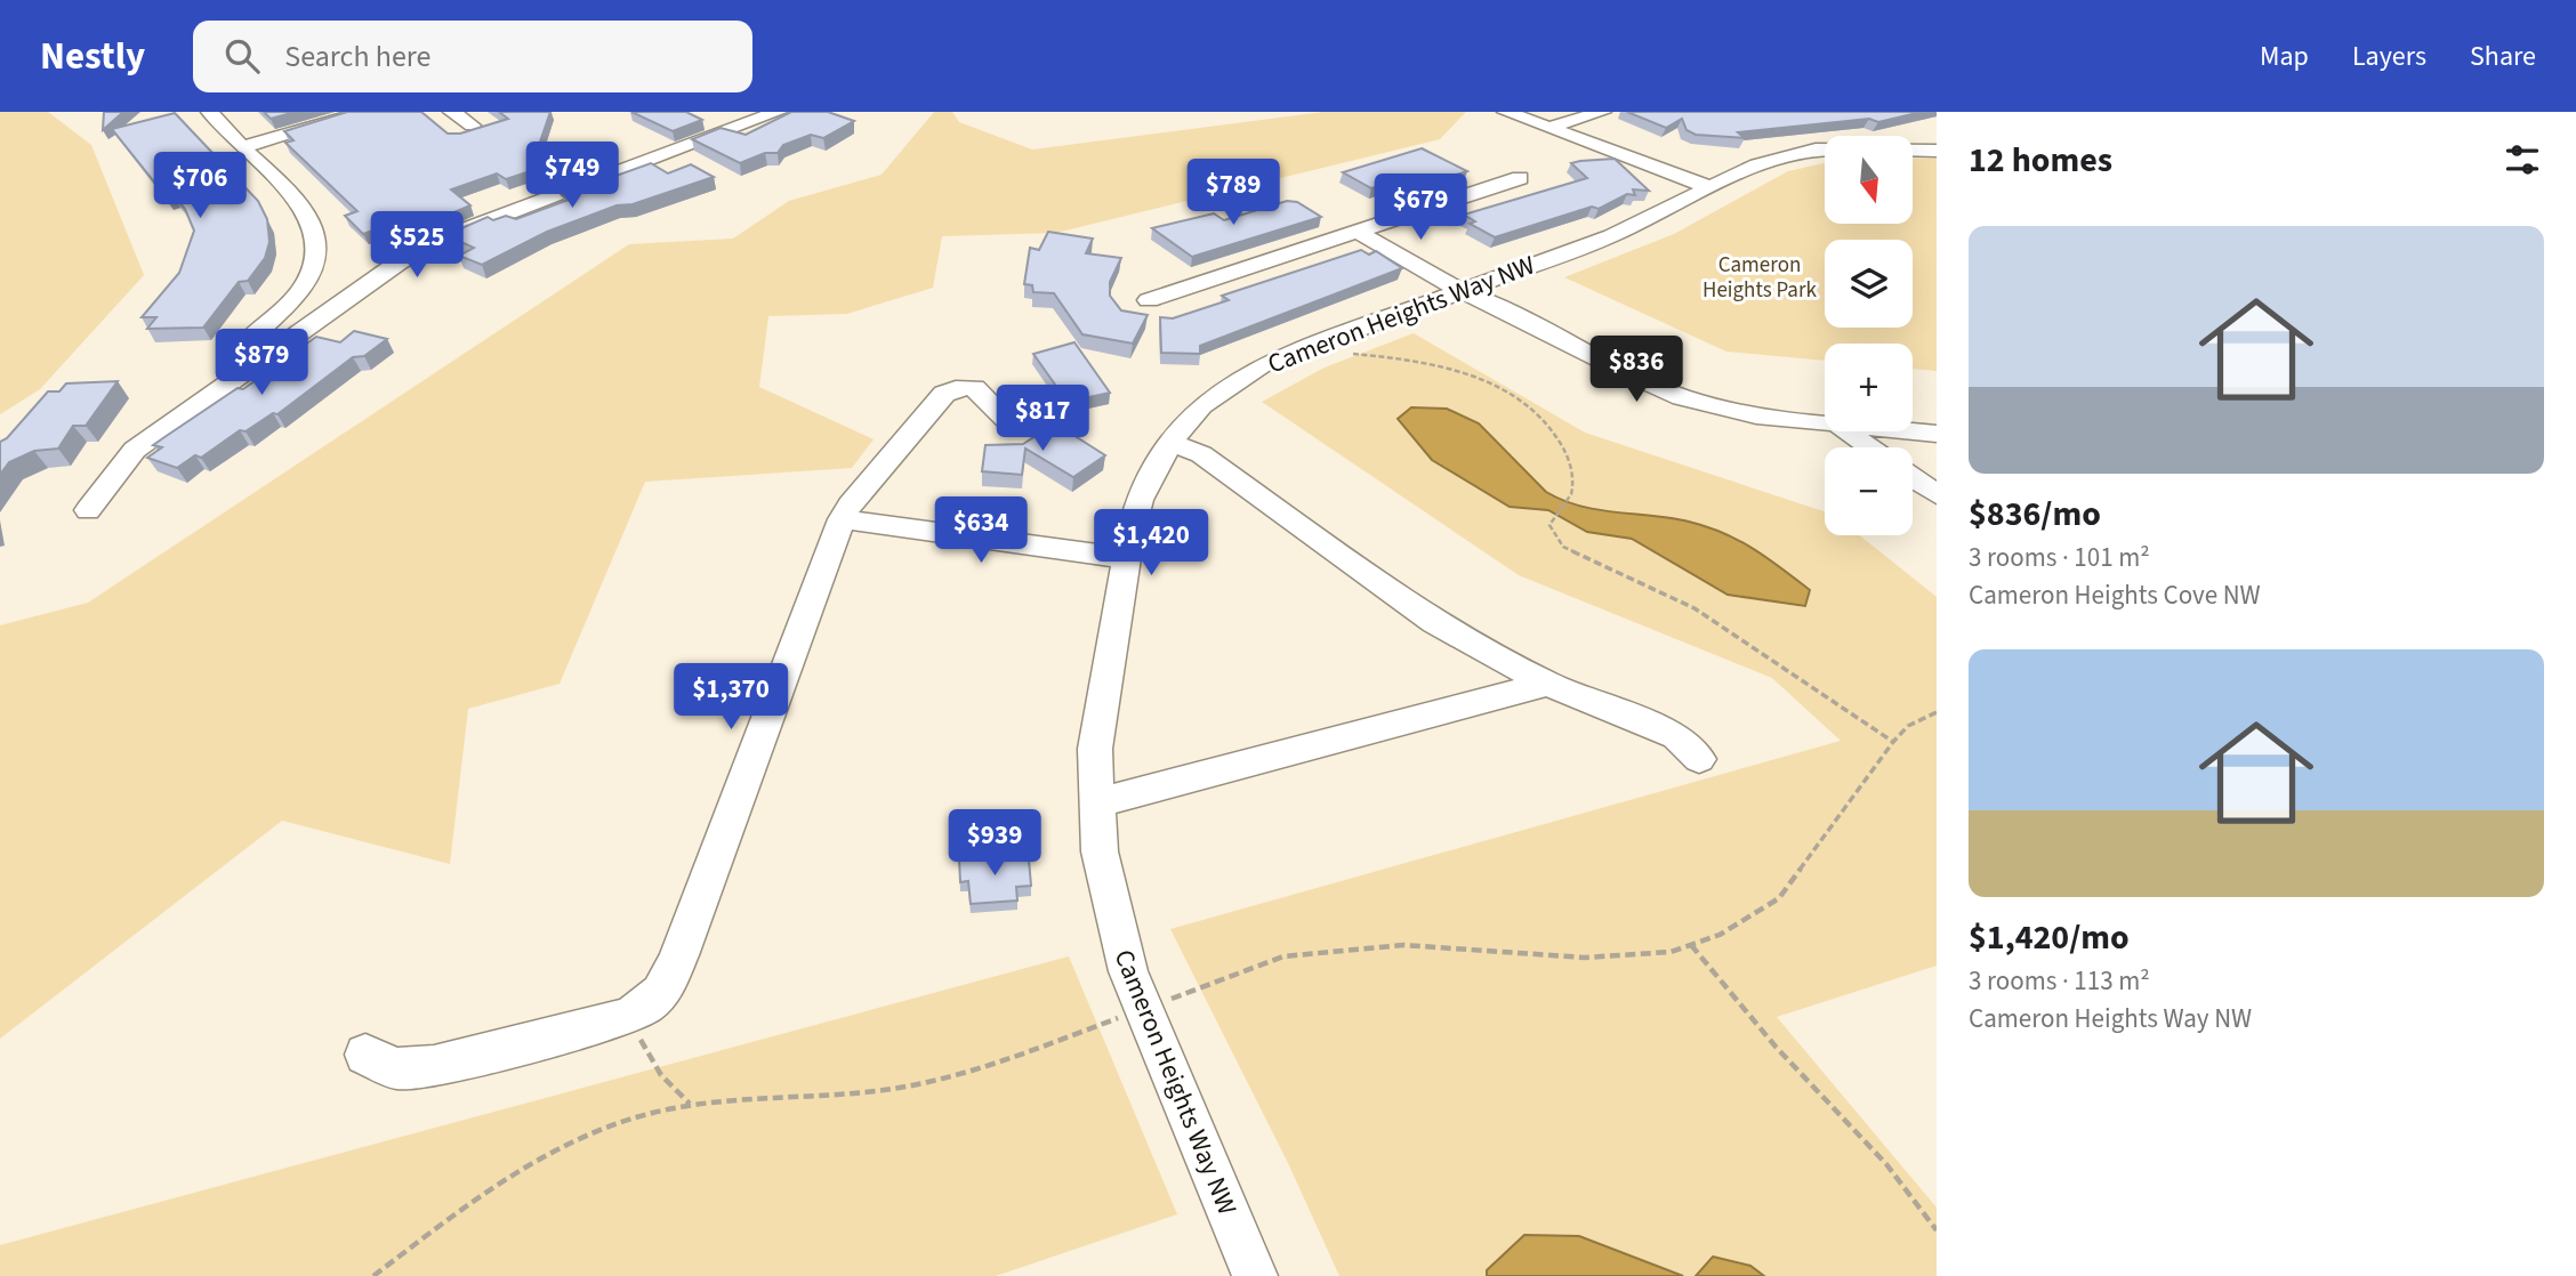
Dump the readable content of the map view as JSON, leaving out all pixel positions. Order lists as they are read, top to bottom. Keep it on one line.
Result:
{"streets":{"street":["Cameron Heights Way NW"]},"parks":["Cameron Heights Park"],"north":"bottom","page":{"header":"Nestly","search":"Search here","nav":["Map","Layers","Share"],"heading":"12 homes","map_buttons":["+","−"],"price":["$749","$706","$789","$679","$525","$879","$836","$817","$634","$1,420","$1,370","$939"],"list":[{"name":"$836/mo","note":"3 rooms · 101 m² · Cameron Heights Cove NW"},{"name":"$1,420/mo","note":"3 rooms · 113 m² · Cameron Heights Way NW"}]}}
